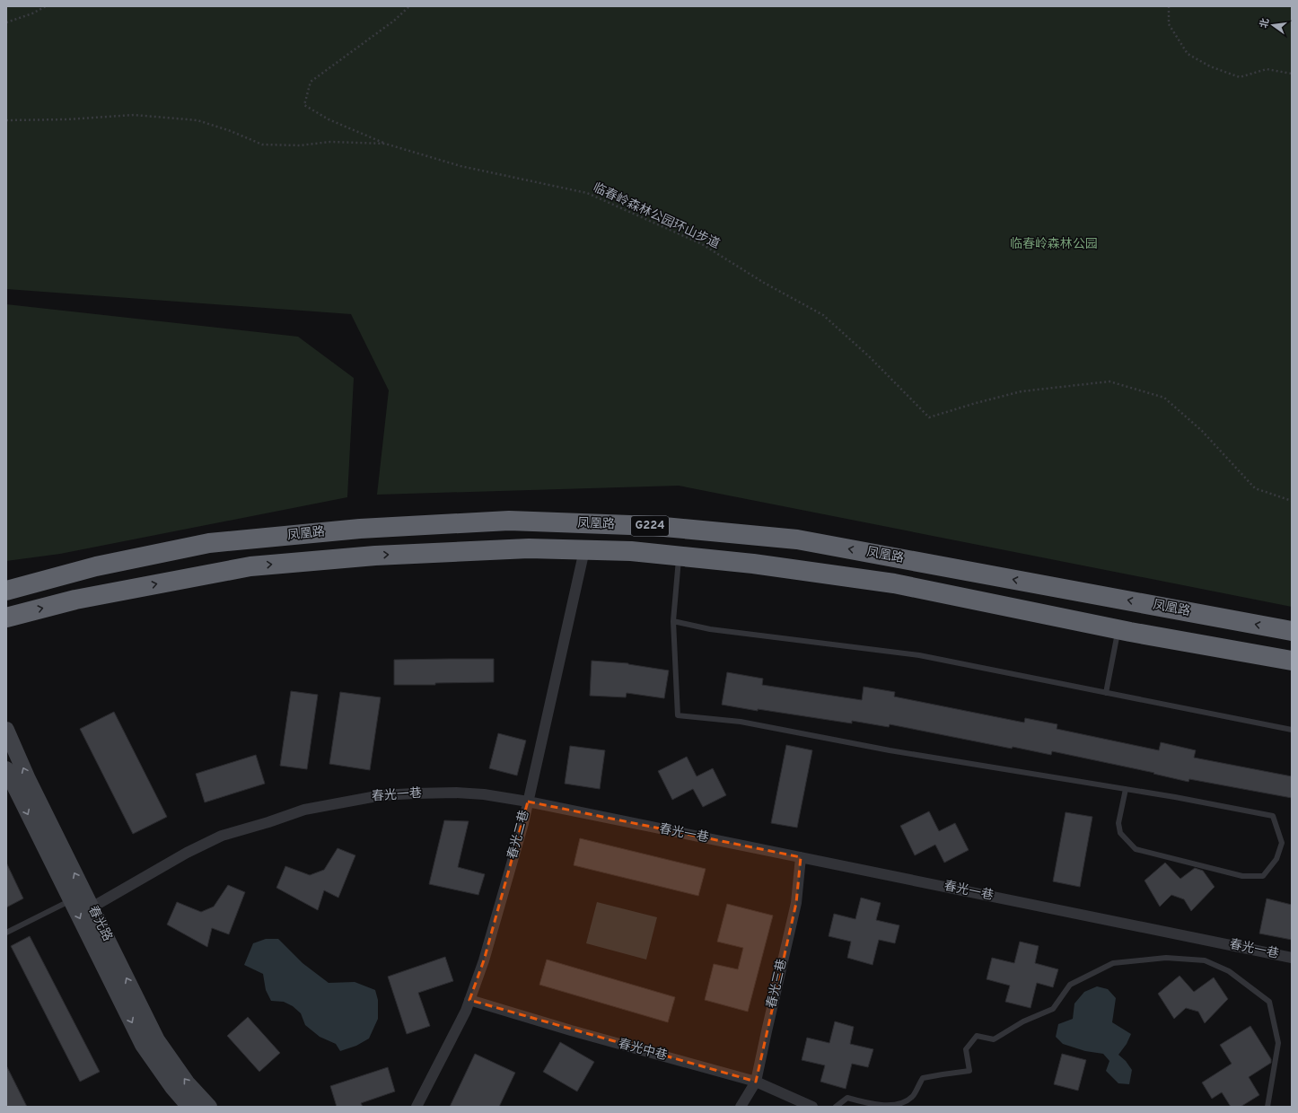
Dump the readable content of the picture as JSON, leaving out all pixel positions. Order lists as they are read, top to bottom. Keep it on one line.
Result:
{"streets":{"highway":["凤凰路","G224"],"main road":["春光路"],"street":["春光一巷","春光二巷","春光三巷","春光中巷"],"path":["临春岭森林公园环山步道"]},"crossings":[["凤凰路","春光二巷"],["春光一巷","春光二巷"],["春光一巷","春光路"],["春光一巷","春光三巷"],["春光二巷","春光中巷"],["春光三巷","春光中巷"]],"parks":["临春岭森林公园"],"north":"left"}
